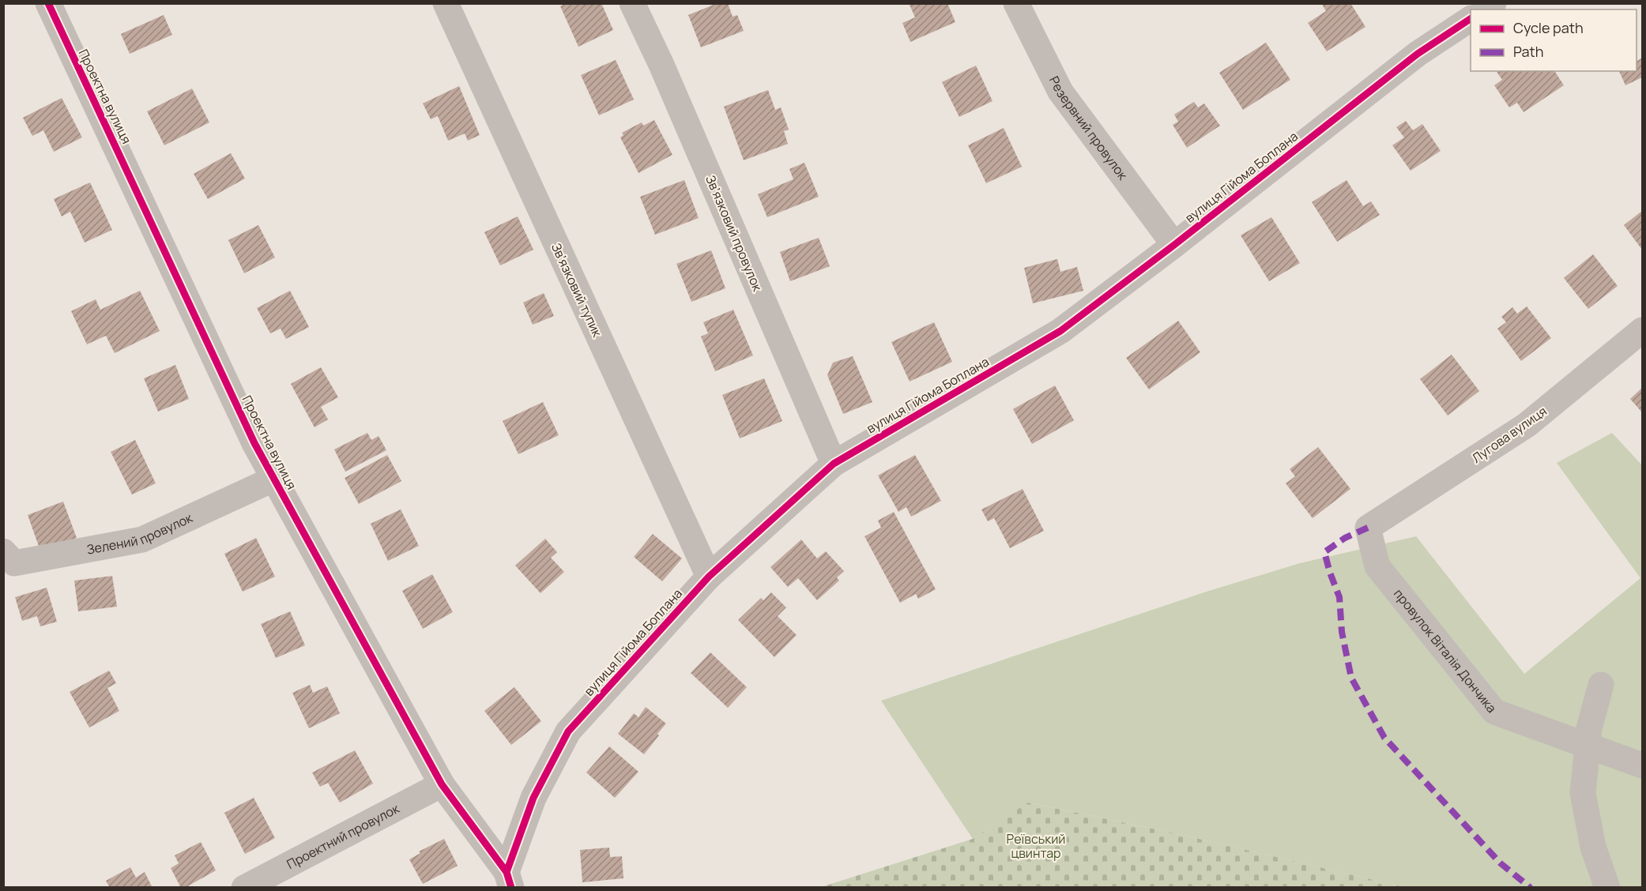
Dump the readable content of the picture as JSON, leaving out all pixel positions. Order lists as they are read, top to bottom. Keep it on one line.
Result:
{"streets":{"street":["Проектна вулиця","Резервний провулок","вулиця Гійома Боплана","Звʼязковий провулок","Звʼязковий тупик","Лугова вулиця","Зелений провулок","провулок Віталія Дончика","Проектний провулок"]},"crossings":[["Проектна вулиця","вулиця Гійома Боплана"],["Проектна вулиця","Зелений провулок"],["Проектна вулиця","Проектний провулок"],["Резервний провулок","вулиця Гійома Боплана"],["вулиця Гійома Боплана","Звʼязковий провулок"],["вулиця Гійома Боплана","Звʼязковий тупик"],["Лугова вулиця","провулок Віталія Дончика"]],"parks":["Реївський цвинтар"],"legend":["Cycle path","Path"]}
